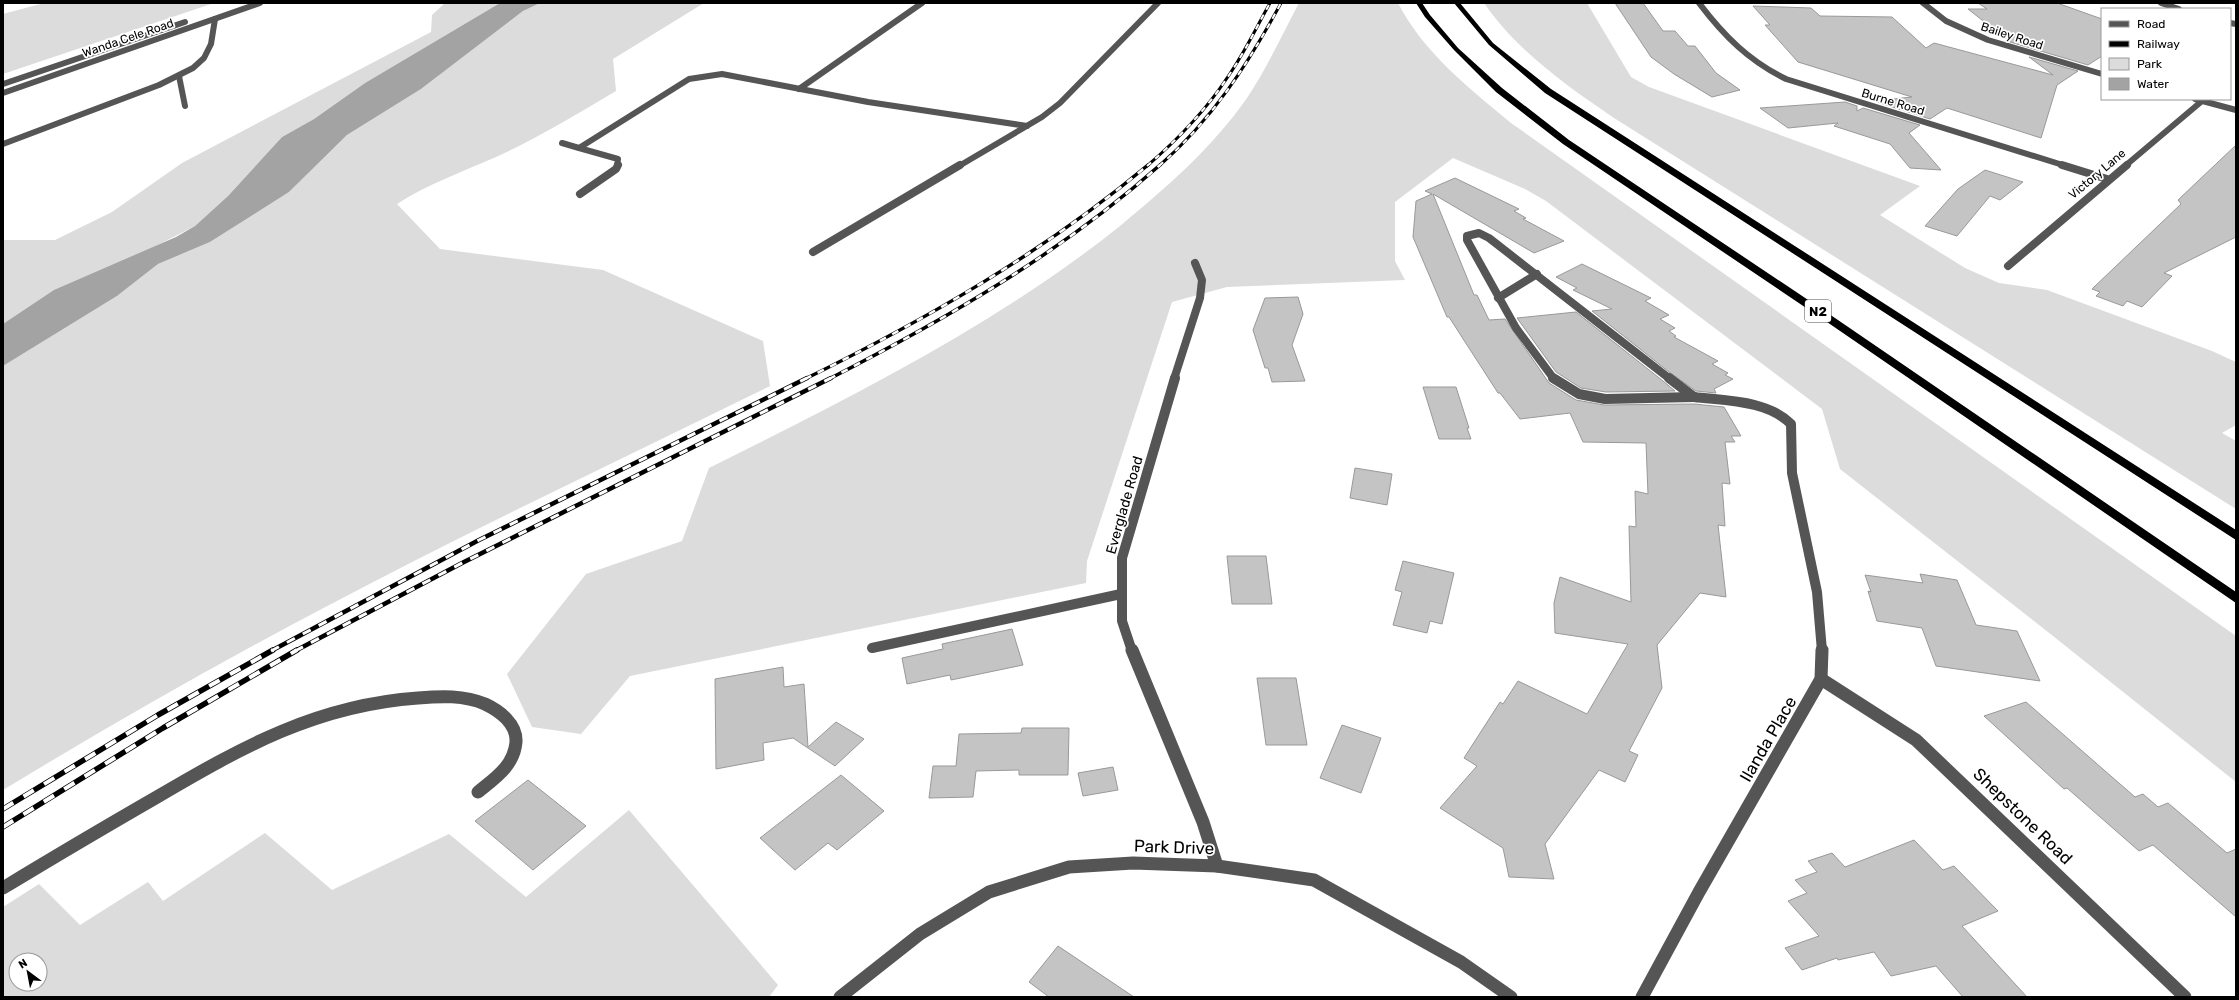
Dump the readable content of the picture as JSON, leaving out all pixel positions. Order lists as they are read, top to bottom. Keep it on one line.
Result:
{"streets":{"highway":["N2"],"street":["Bailey Road","Wanda Cele Road","Burne Road","Victory Lane","Everglade Road","Ilanda Place","Shepstone Road","Park Drive"]},"crossings":[["Burne Road","Victory Lane"],["Everglade Road","Park Drive"],["Ilanda Place","Shepstone Road"]],"legend":["Road","Railway","Park","Water"],"north":"top left"}
